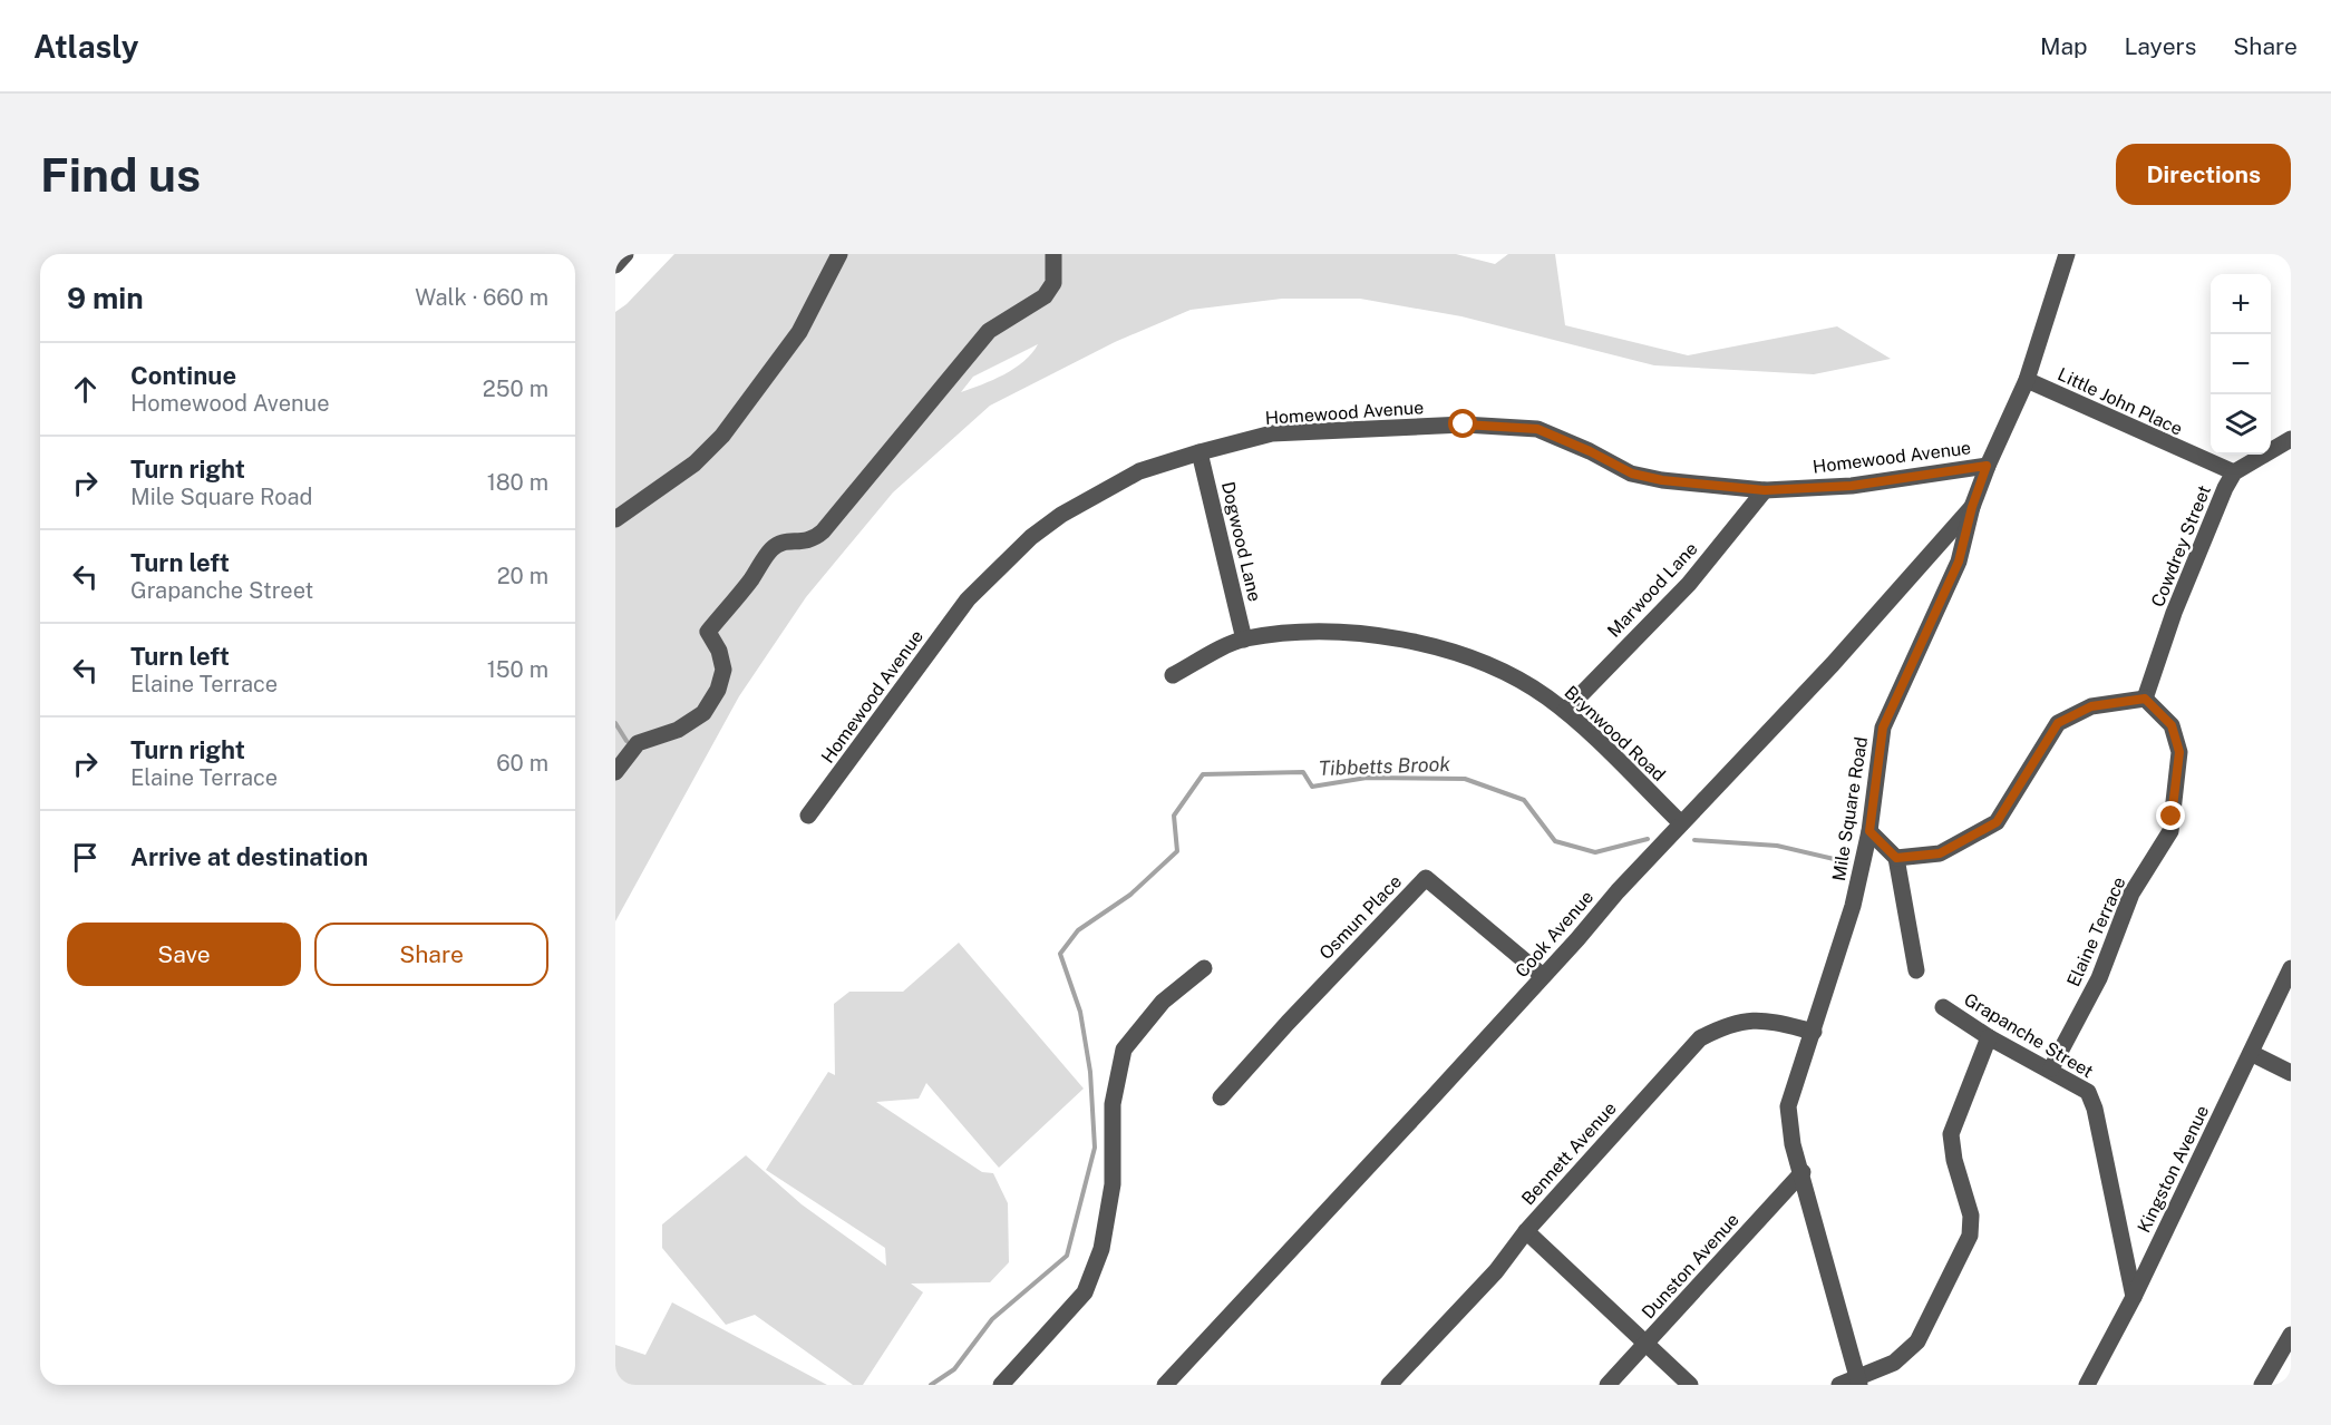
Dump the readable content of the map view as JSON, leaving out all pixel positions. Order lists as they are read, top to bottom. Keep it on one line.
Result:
{"streets":{"street":["Little John Place","Homewood Avenue","Dogwood Lane","Cowdrey Street","Marwood Lane","Brynwood Road","Mile Square Road","Osmun Place","Elaine Terrace","Cook Avenue","Grapanche Street","Bennett Avenue","Kingston Avenue","Dunston Avenue"]},"crossings":[["Little John Place","Cowdrey Street"],["Little John Place","Mile Square Road"],["Homewood Avenue","Dogwood Lane"],["Homewood Avenue","Marwood Lane"],["Homewood Avenue","Mile Square Road"],["Dogwood Lane","Brynwood Road"],["Cowdrey Street","Elaine Terrace"],["Marwood Lane","Brynwood Road"],["Brynwood Road","Cook Avenue"],["Mile Square Road","Cook Avenue"],["Mile Square Road","Bennett Avenue"],["Mile Square Road","Dunston Avenue"],["Osmun Place","Cook Avenue"],["Elaine Terrace","Grapanche Street"],["Grapanche Street","Kingston Avenue"]],"water":["Tibbetts Brook"],"page":{"header":"Atlasly","nav":["Map","Layers","Share"],"buttons":["Directions",["Save","Share"]],"title":"Find us","heading":["9 min","Walk · 660 m"],"map_buttons":["+","−"],"list":[["Continue","Homewood Avenue","250 m"],["Turn right","Mile Square Road","180 m"],["Turn left","Grapanche Street","20 m"],["Turn left","Elaine Terrace","150 m"],["Turn right","Elaine Terrace","60 m"],"Arrive at destination"]}}
